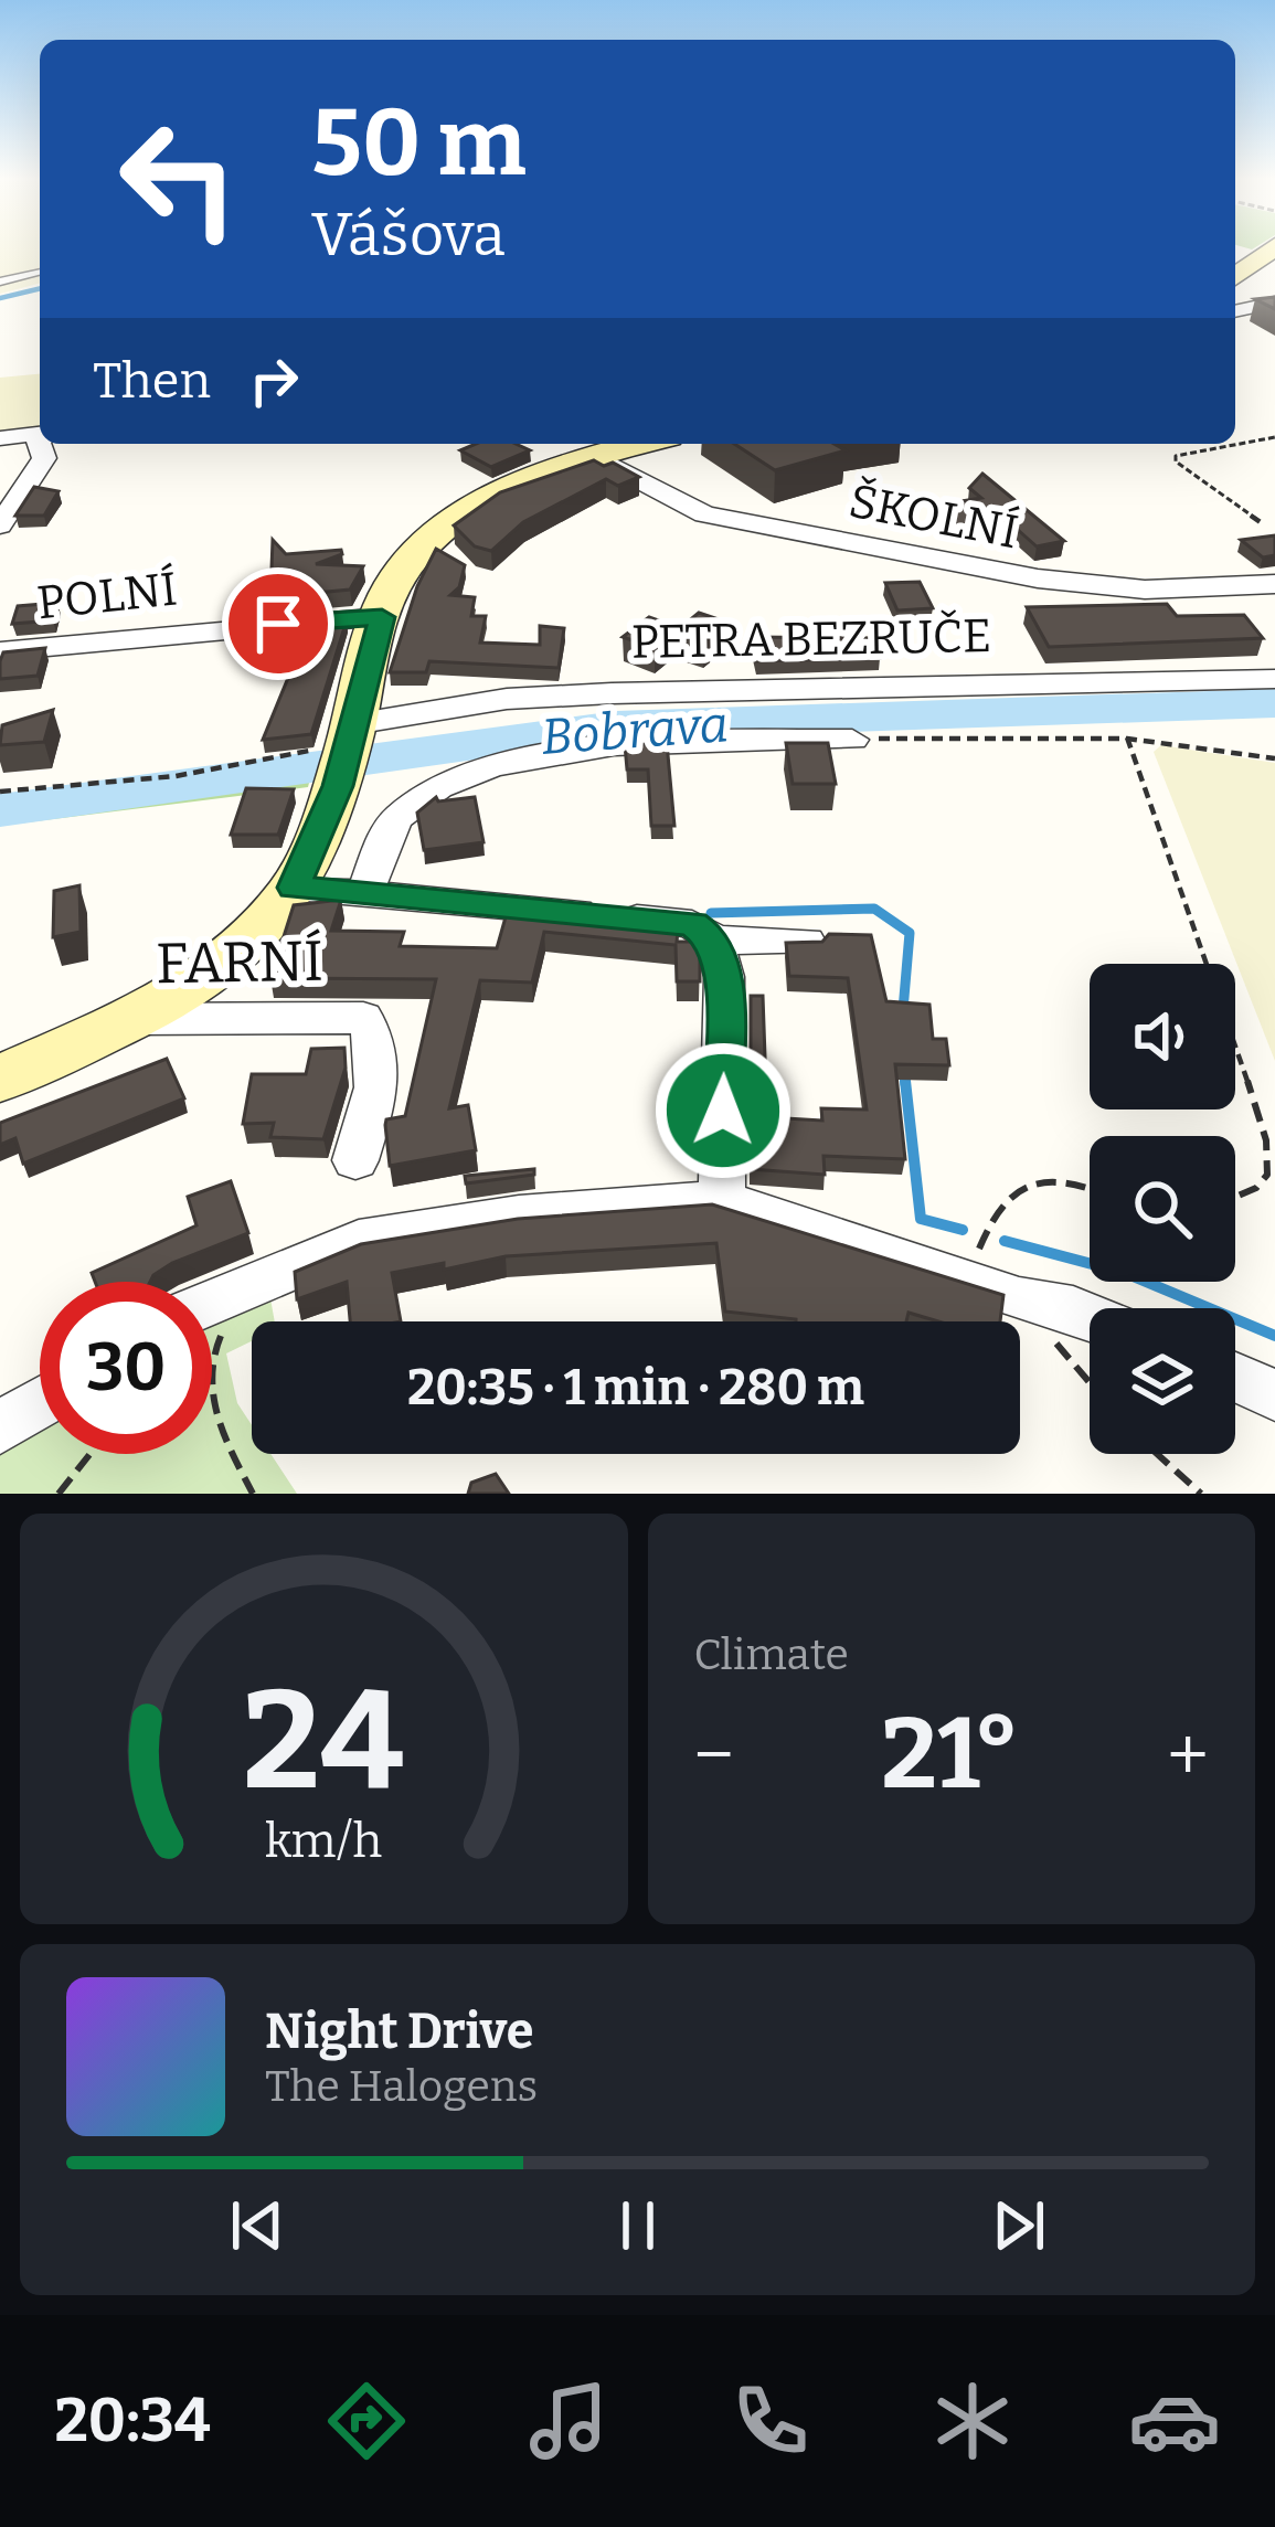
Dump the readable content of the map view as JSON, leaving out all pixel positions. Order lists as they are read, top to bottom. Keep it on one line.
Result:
{"streets":{"street":["ŠKOLNÍ","POLNÍ","PETRA BEZRUČE","FARNÍ"]},"water":["Bobrava"],"page":{"turn":["50 m","Vášova"],"then":"Then","limit":"30","trip":"20:35 · 1 min · 280 m","tile":"Climate","heat":["−","21°","+"],"song":["Night Drive","The Halogens"],"tabs":"20:34","gauge":["24","km/h"]}}
